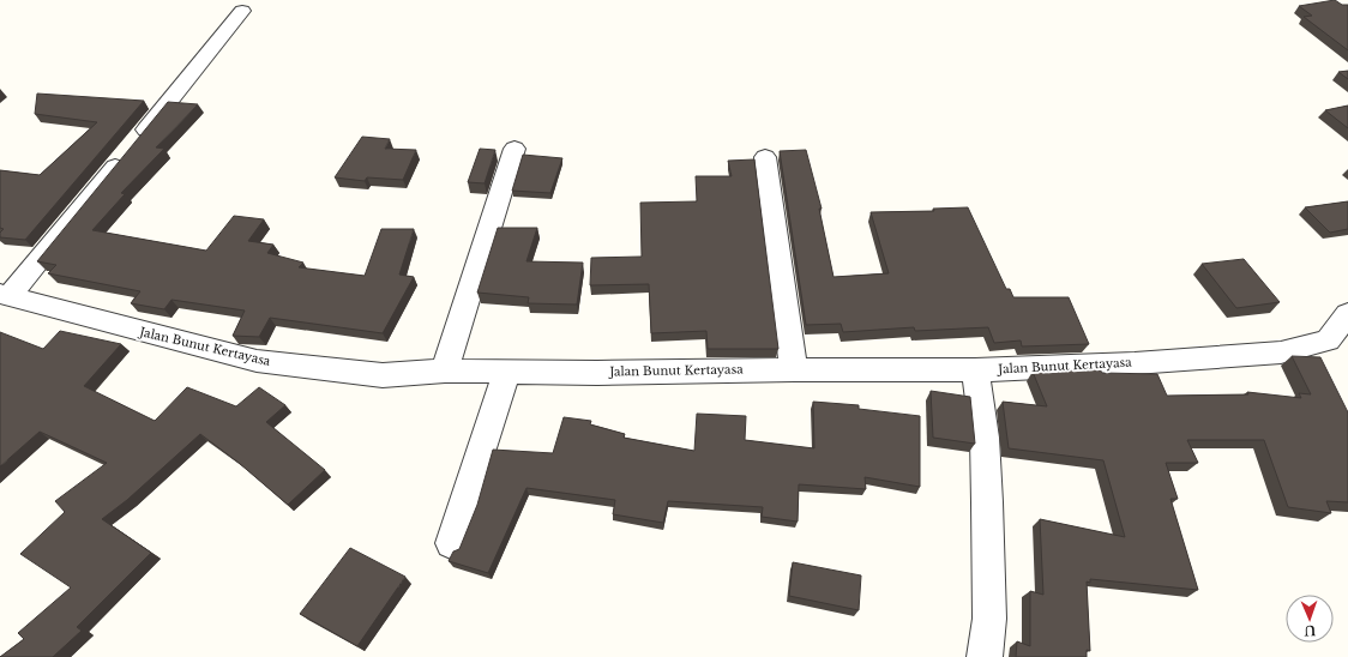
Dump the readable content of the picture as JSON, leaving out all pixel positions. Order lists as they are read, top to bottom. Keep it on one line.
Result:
{"streets":{"street":["Jalan Bunut Kertayasa"]},"north":"bottom"}
